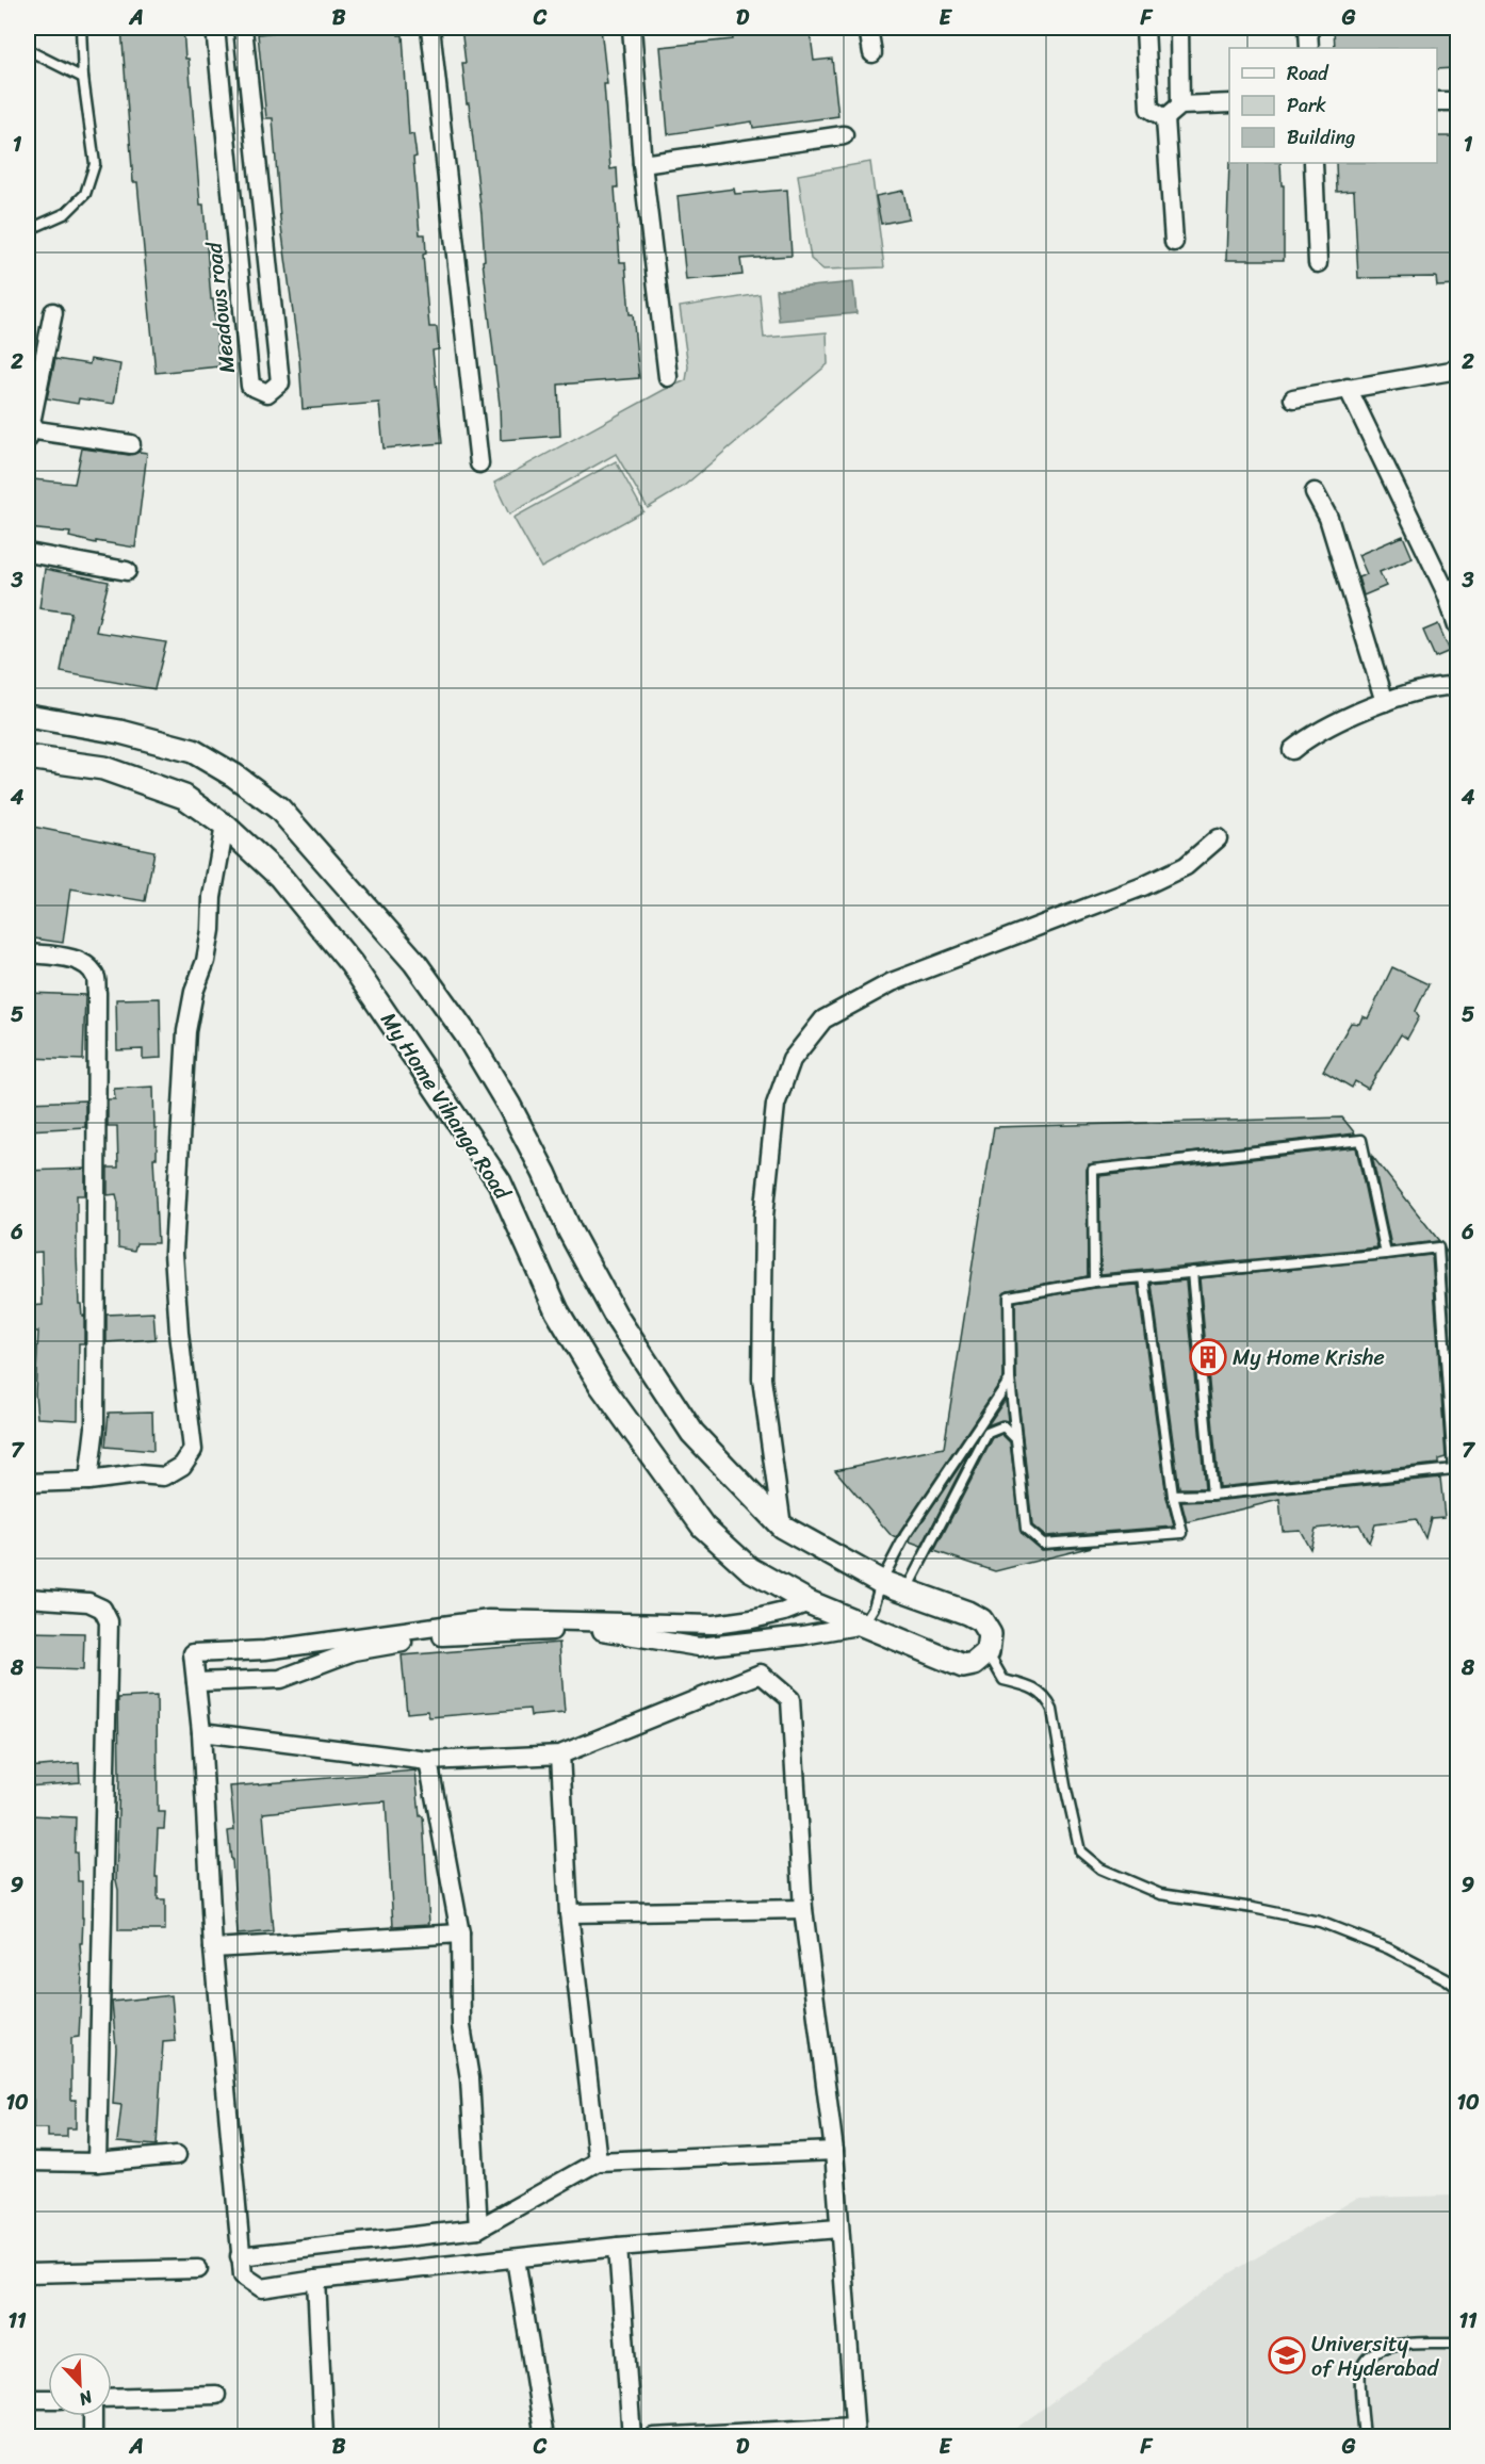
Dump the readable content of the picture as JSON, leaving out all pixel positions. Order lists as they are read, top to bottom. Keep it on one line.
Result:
{"streets":{"street":["Meadows road","My Home Vihanga Road"]},"places":{"building":["My Home Krishe"],"school or university":["University of Hyderabad"]},"legend":["Road","Park","Building"],"north":"bottom right","grid":{"columns":["A","B","C","D","E","F","G"],"rows":["1","2","3","4","5","6","7","8","9","10","11"]}}
